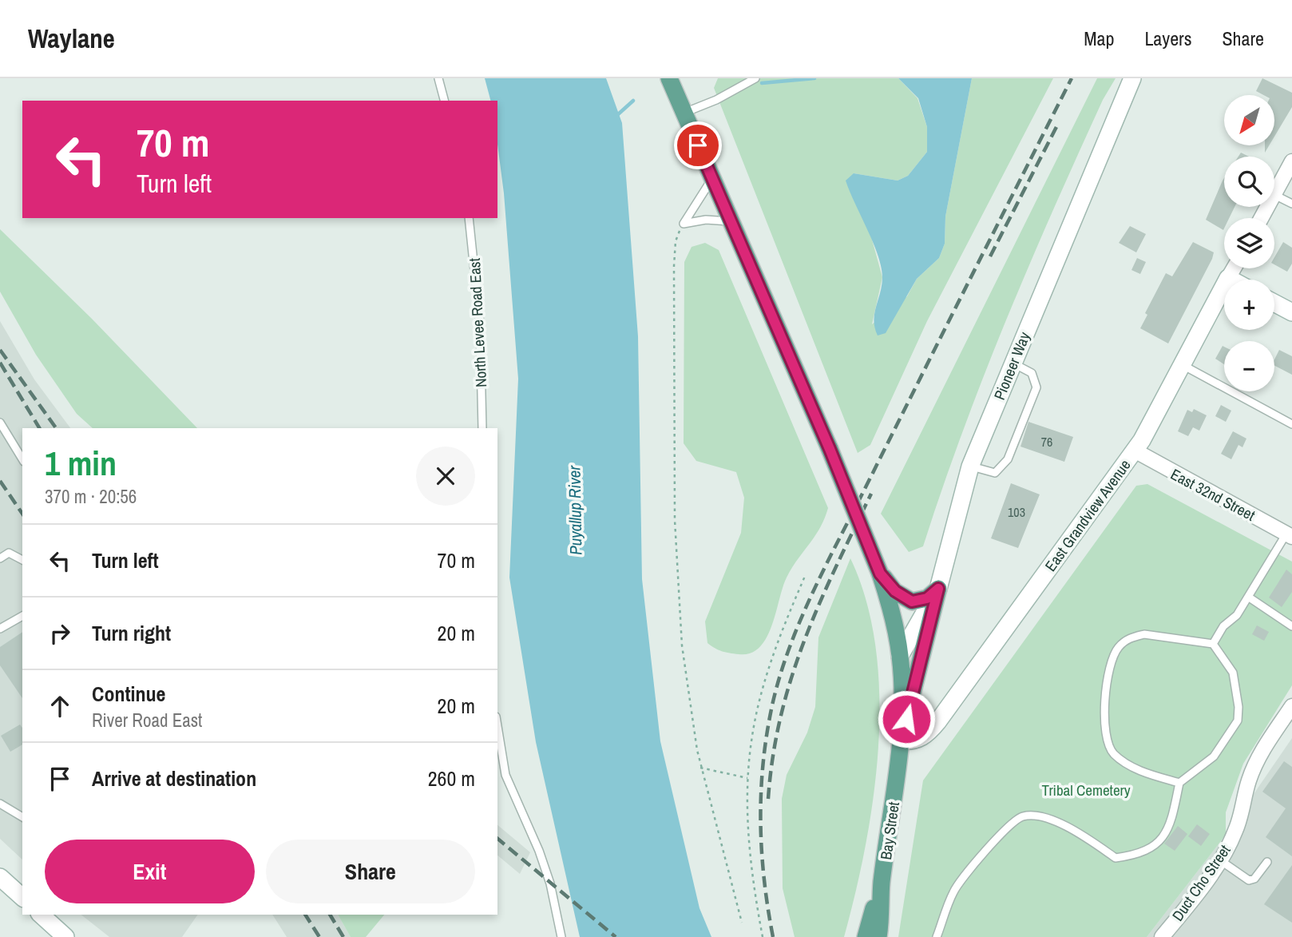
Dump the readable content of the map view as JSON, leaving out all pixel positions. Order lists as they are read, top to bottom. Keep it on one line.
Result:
{"streets":{"main road":["Bay Street"],"street":["Pioneer Way","East 32nd Street","East Grandview Avenue","Duct Cho Street"],"lane":["North Levee Road East"]},"crossings":[["East 32nd Street","East Grandview Avenue"],["East Grandview Avenue","Bay Street"]],"water":["Puyallup River"],"parks":["Tribal Cemetery"],"house_numbers":["76","103"],"north":"bottom left","page":{"header":"Waylane","nav":["Map","Layers","Share"],"map_buttons":["+","−"],"turn":["70 m","Turn left"],"heading":["1 min","370 m · 20:56"],"list":[{"name":"Turn left","value":"70 m"},{"name":"Turn right","value":"20 m"},{"name":"Continue","note":"River Road East","value":"20 m"},{"name":"Arrive at destination","value":"260 m"}],"buttons":["Exit","Share"]}}
